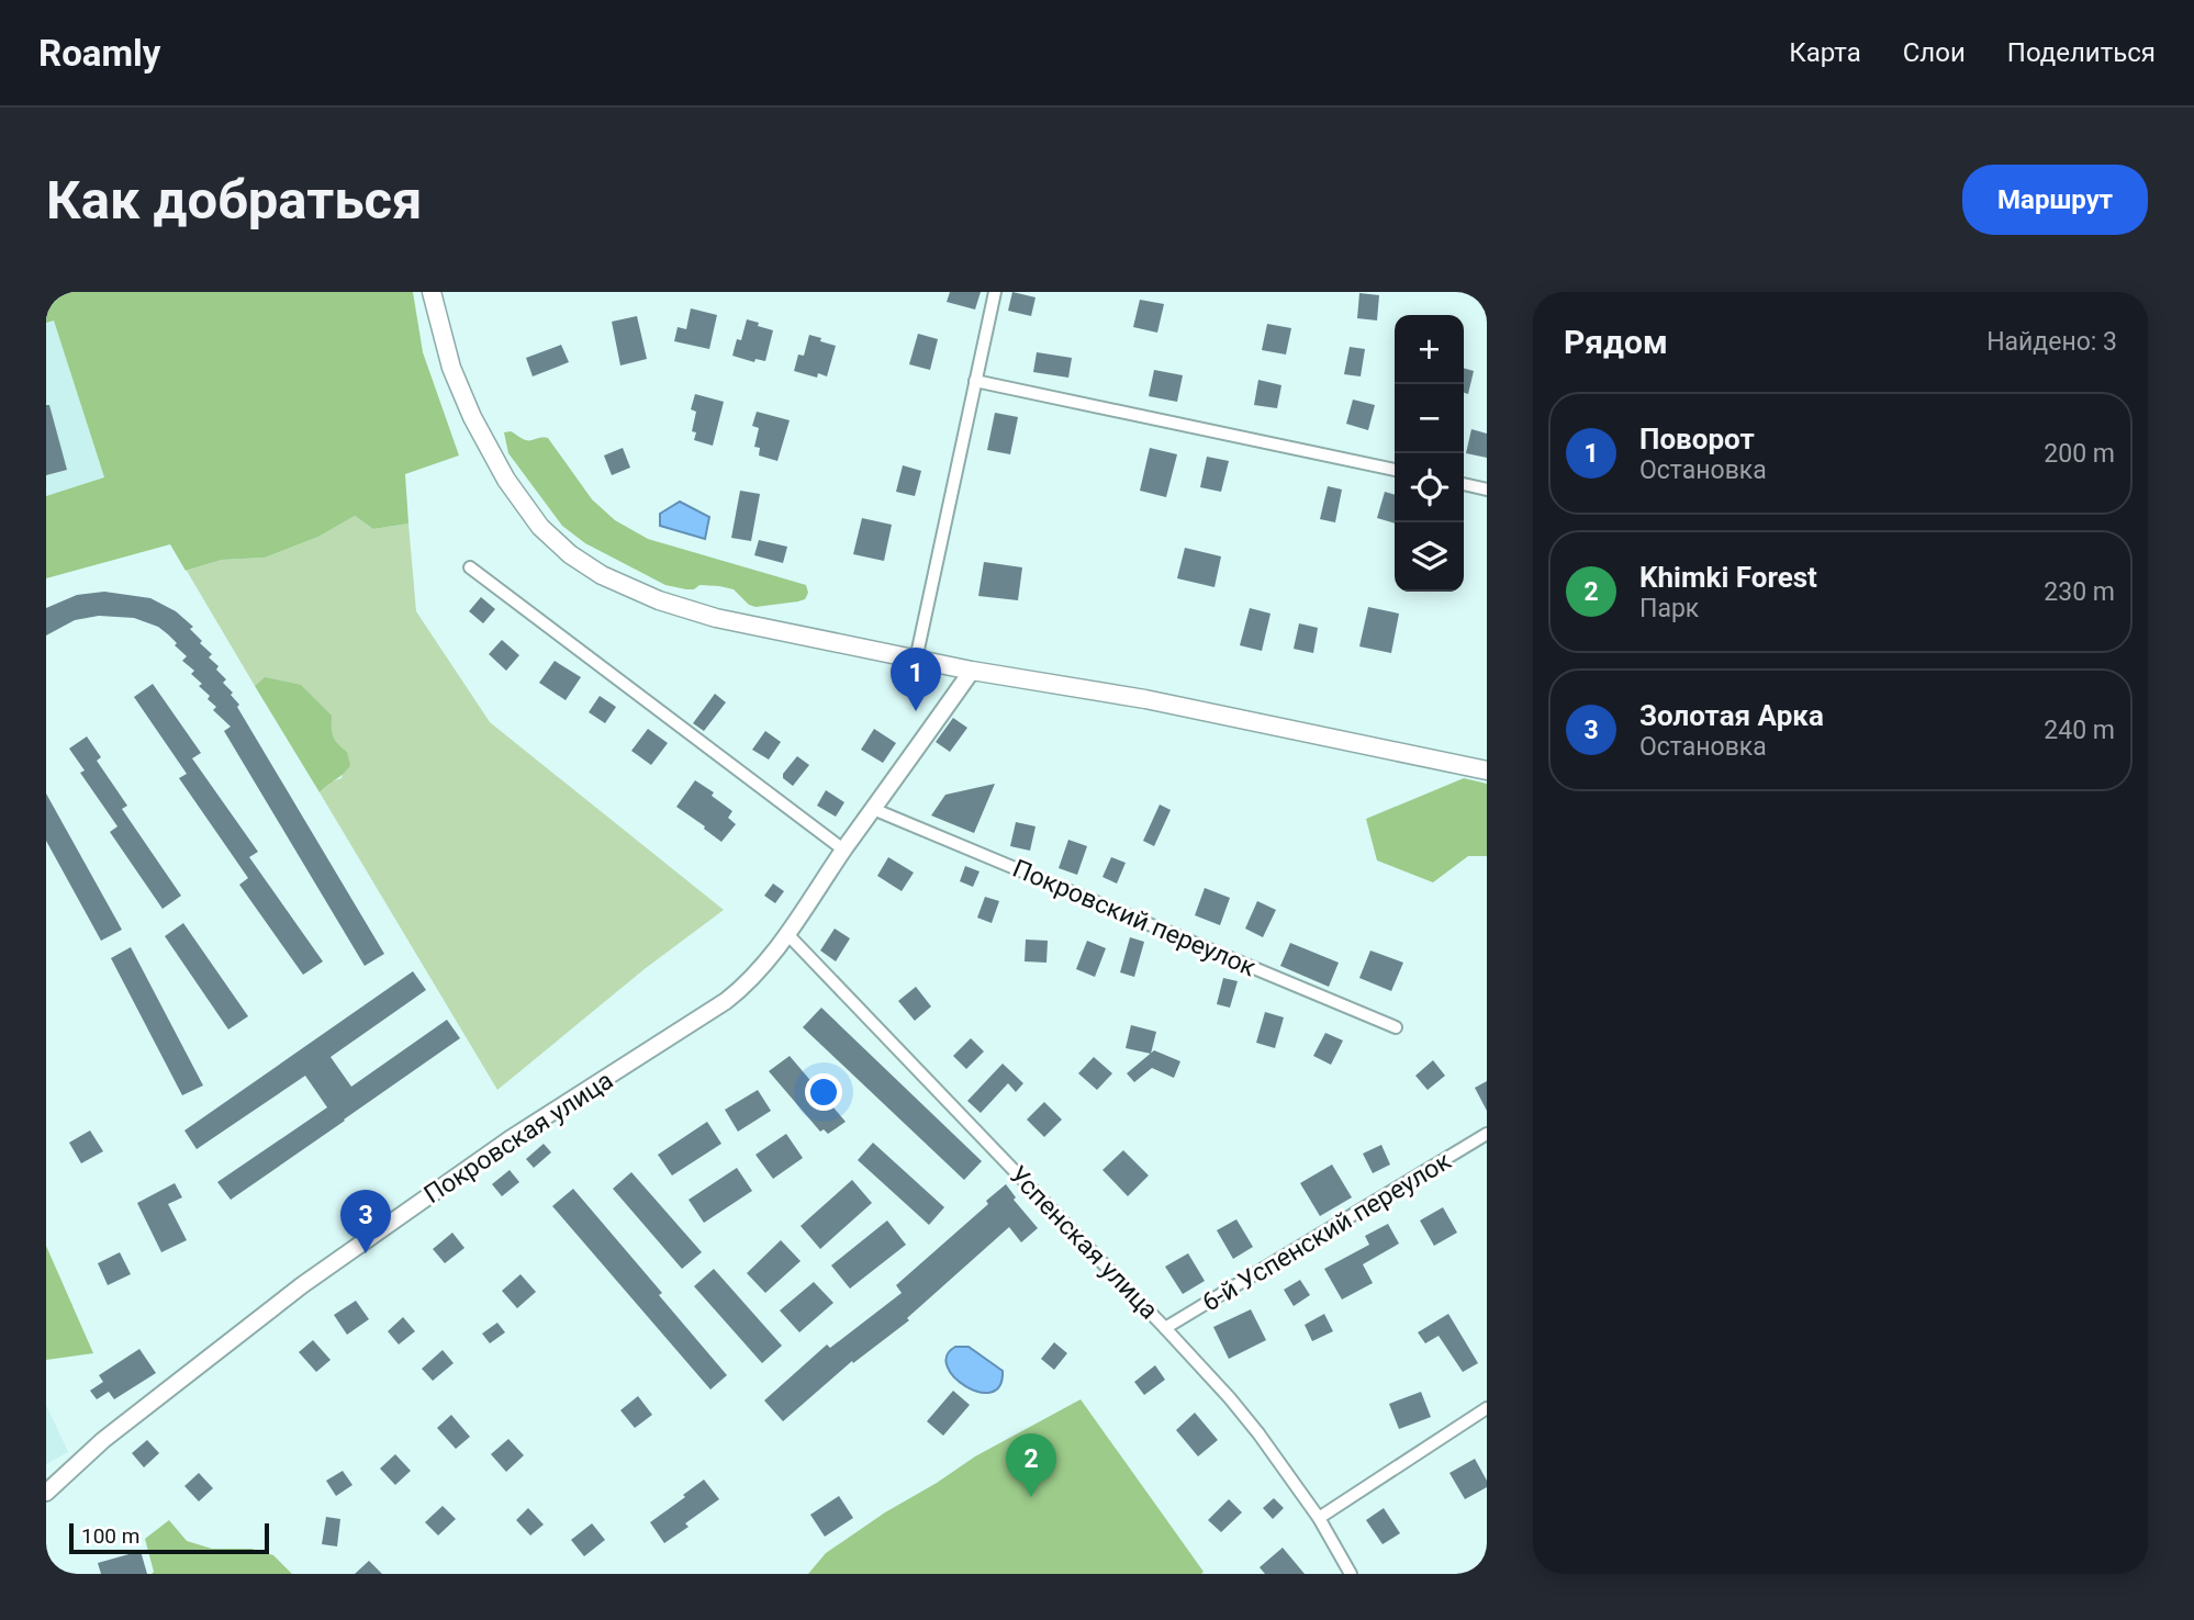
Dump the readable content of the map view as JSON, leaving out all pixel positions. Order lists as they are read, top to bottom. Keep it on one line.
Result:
{"streets":{"street":["Покровский переулок","Покровская улица","6-й Успенский переулок","Успенская улица"]},"crossings":[["Покровский переулок","Покровская улица"],["Покровская улица","Успенская улица"],["6-й Успенский переулок","Успенская улица"]],"scale_bar":"100 m","page":{"header":"Roamly","nav":["Карта","Слои","Поделиться"],"buttons":"Маршрут","title":"Как добраться","heading":["Рядом","Найдено: 3"],"map_buttons":["+","−"],"list":[{"mark":"1","name":"Поворот","note":"Остановка","value":"200 m"},{"mark":"2","name":"Khimki Forest","note":"Парк","value":"230 m"},{"mark":"3","name":"Золотая Арка","note":"Остановка","value":"240 m"}],"pins":["1","3","2"],"scale":"100 m"}}
